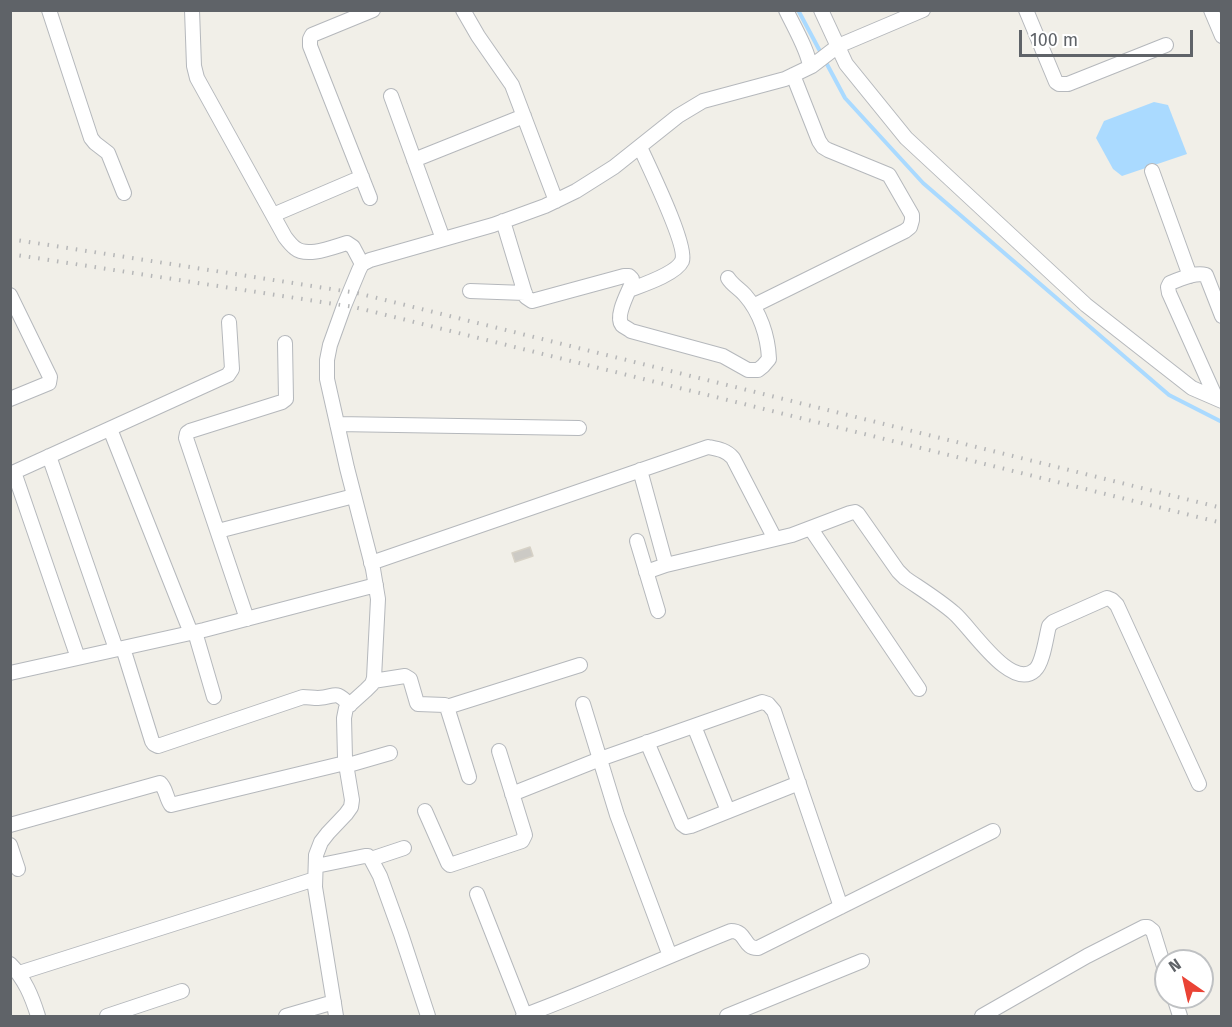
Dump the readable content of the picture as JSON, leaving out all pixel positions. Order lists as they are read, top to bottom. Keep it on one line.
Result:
{"scale_bar":"100 m","north":"top left"}
